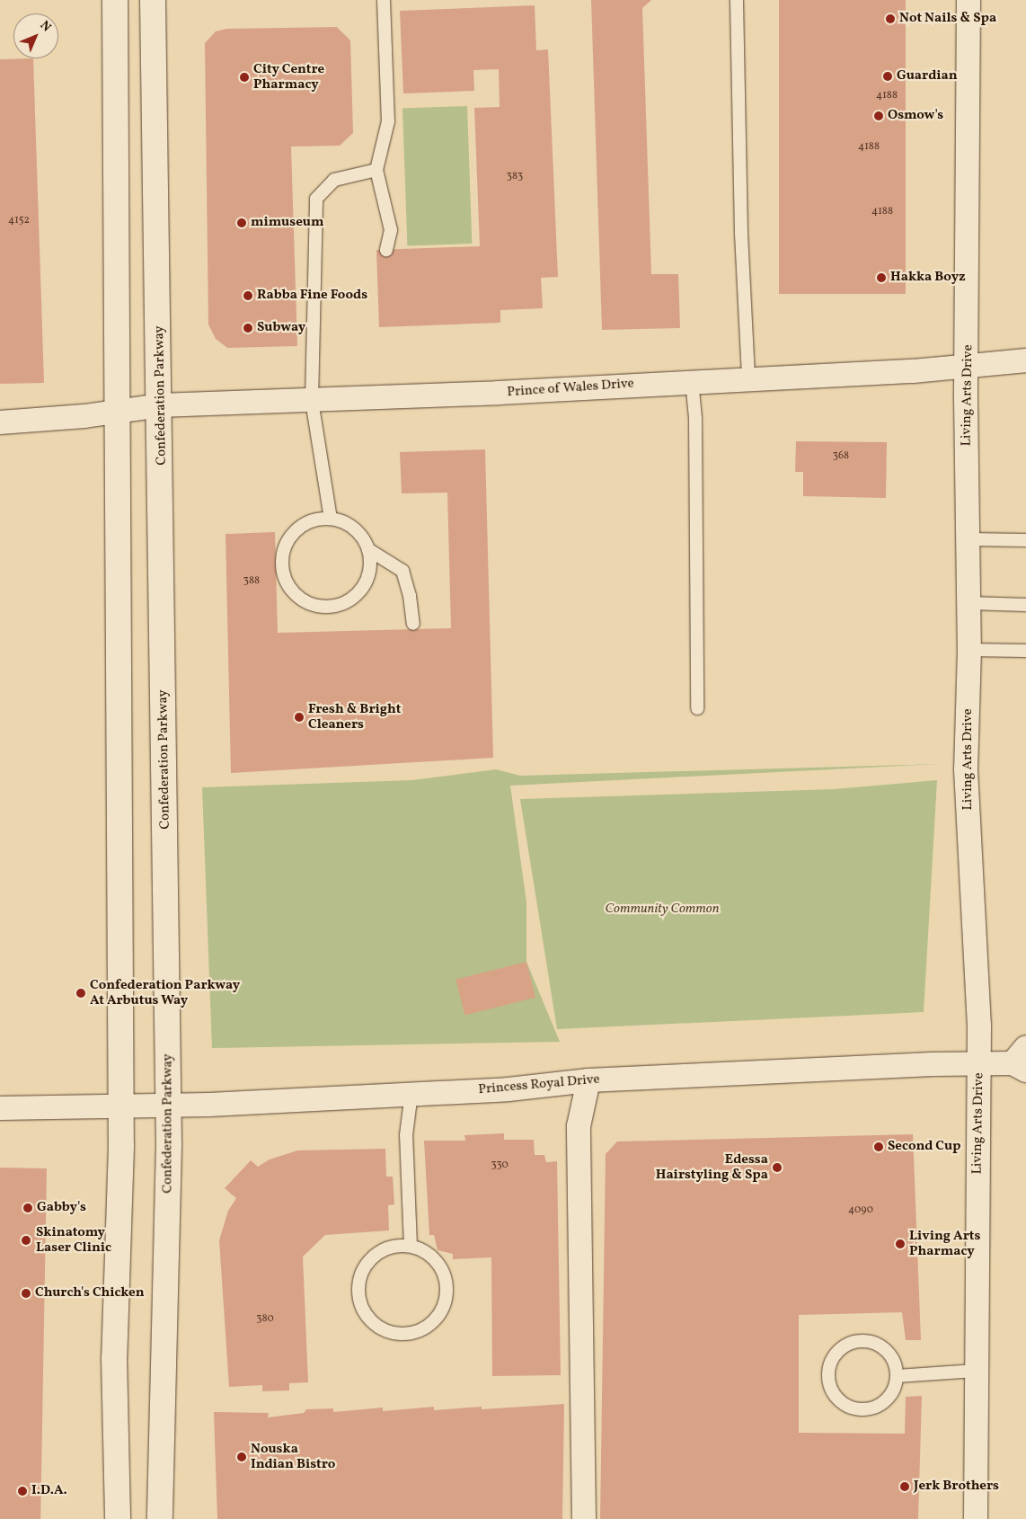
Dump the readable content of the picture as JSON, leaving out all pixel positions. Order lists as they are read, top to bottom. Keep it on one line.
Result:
{"streets":{"street":["Prince of Wales Drive","Confederation Parkway","Living Arts Drive","Princess Royal Drive"]},"crossings":[["Prince of Wales Drive","Confederation Parkway"],["Prince of Wales Drive","Living Arts Drive"],["Confederation Parkway","Princess Royal Drive"],["Living Arts Drive","Princess Royal Drive"]],"parks":["Community Common"],"places":["Not Nails & Spa","Guardian","City Centre Pharmacy","Osmow's","mimuseum","Hakka Boyz","Rabba Fine Foods","Subway","Fresh & Bright Cleaners","Confederation Parkway At Arbutus Way","Second Cup","Edessa Hairstyling & Spa","Gabby's","Skinatomy Laser Clinic","Living Arts Pharmacy","Church's Chicken","Nouska Indian Bistro","Jerk Brothers","I.D.A."],"house_numbers":["4188","4188","383","4188","4152","368","388","330","4090","380"],"north":"top right"}
